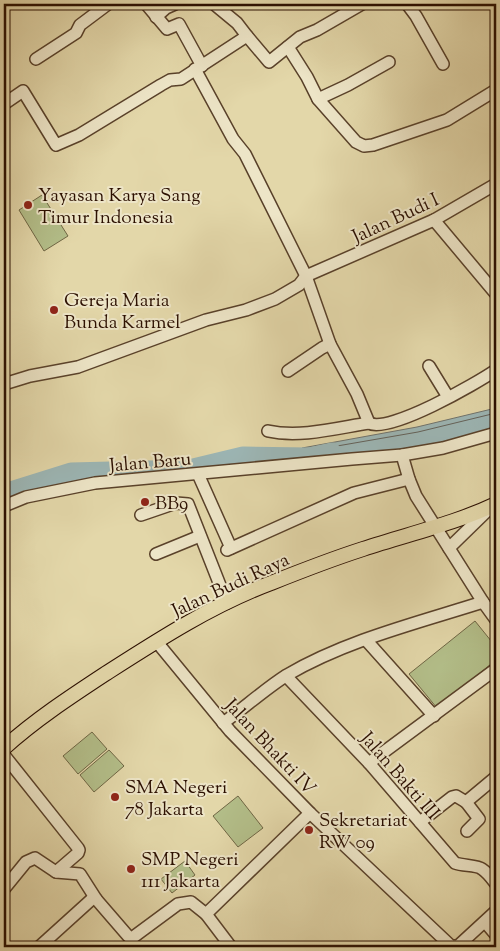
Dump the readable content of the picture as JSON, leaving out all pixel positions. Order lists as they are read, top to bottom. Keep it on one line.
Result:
{"streets":{"main road":["Jalan Budi Raya"],"street":["Jalan Budi I","Jalan Baru","Jalan Bhakti IV","Jalan Bakti III"]},"crossings":[["Jalan Budi Raya","Jalan Bhakti IV"]],"places":["Yayasan Karya Sang Timur Indonesia","Gereja Maria Bunda Karmel","BB9","SMA Negeri 78 Jakarta","Sekretariat RW 09","SMP Negeri 111 Jakarta"]}
